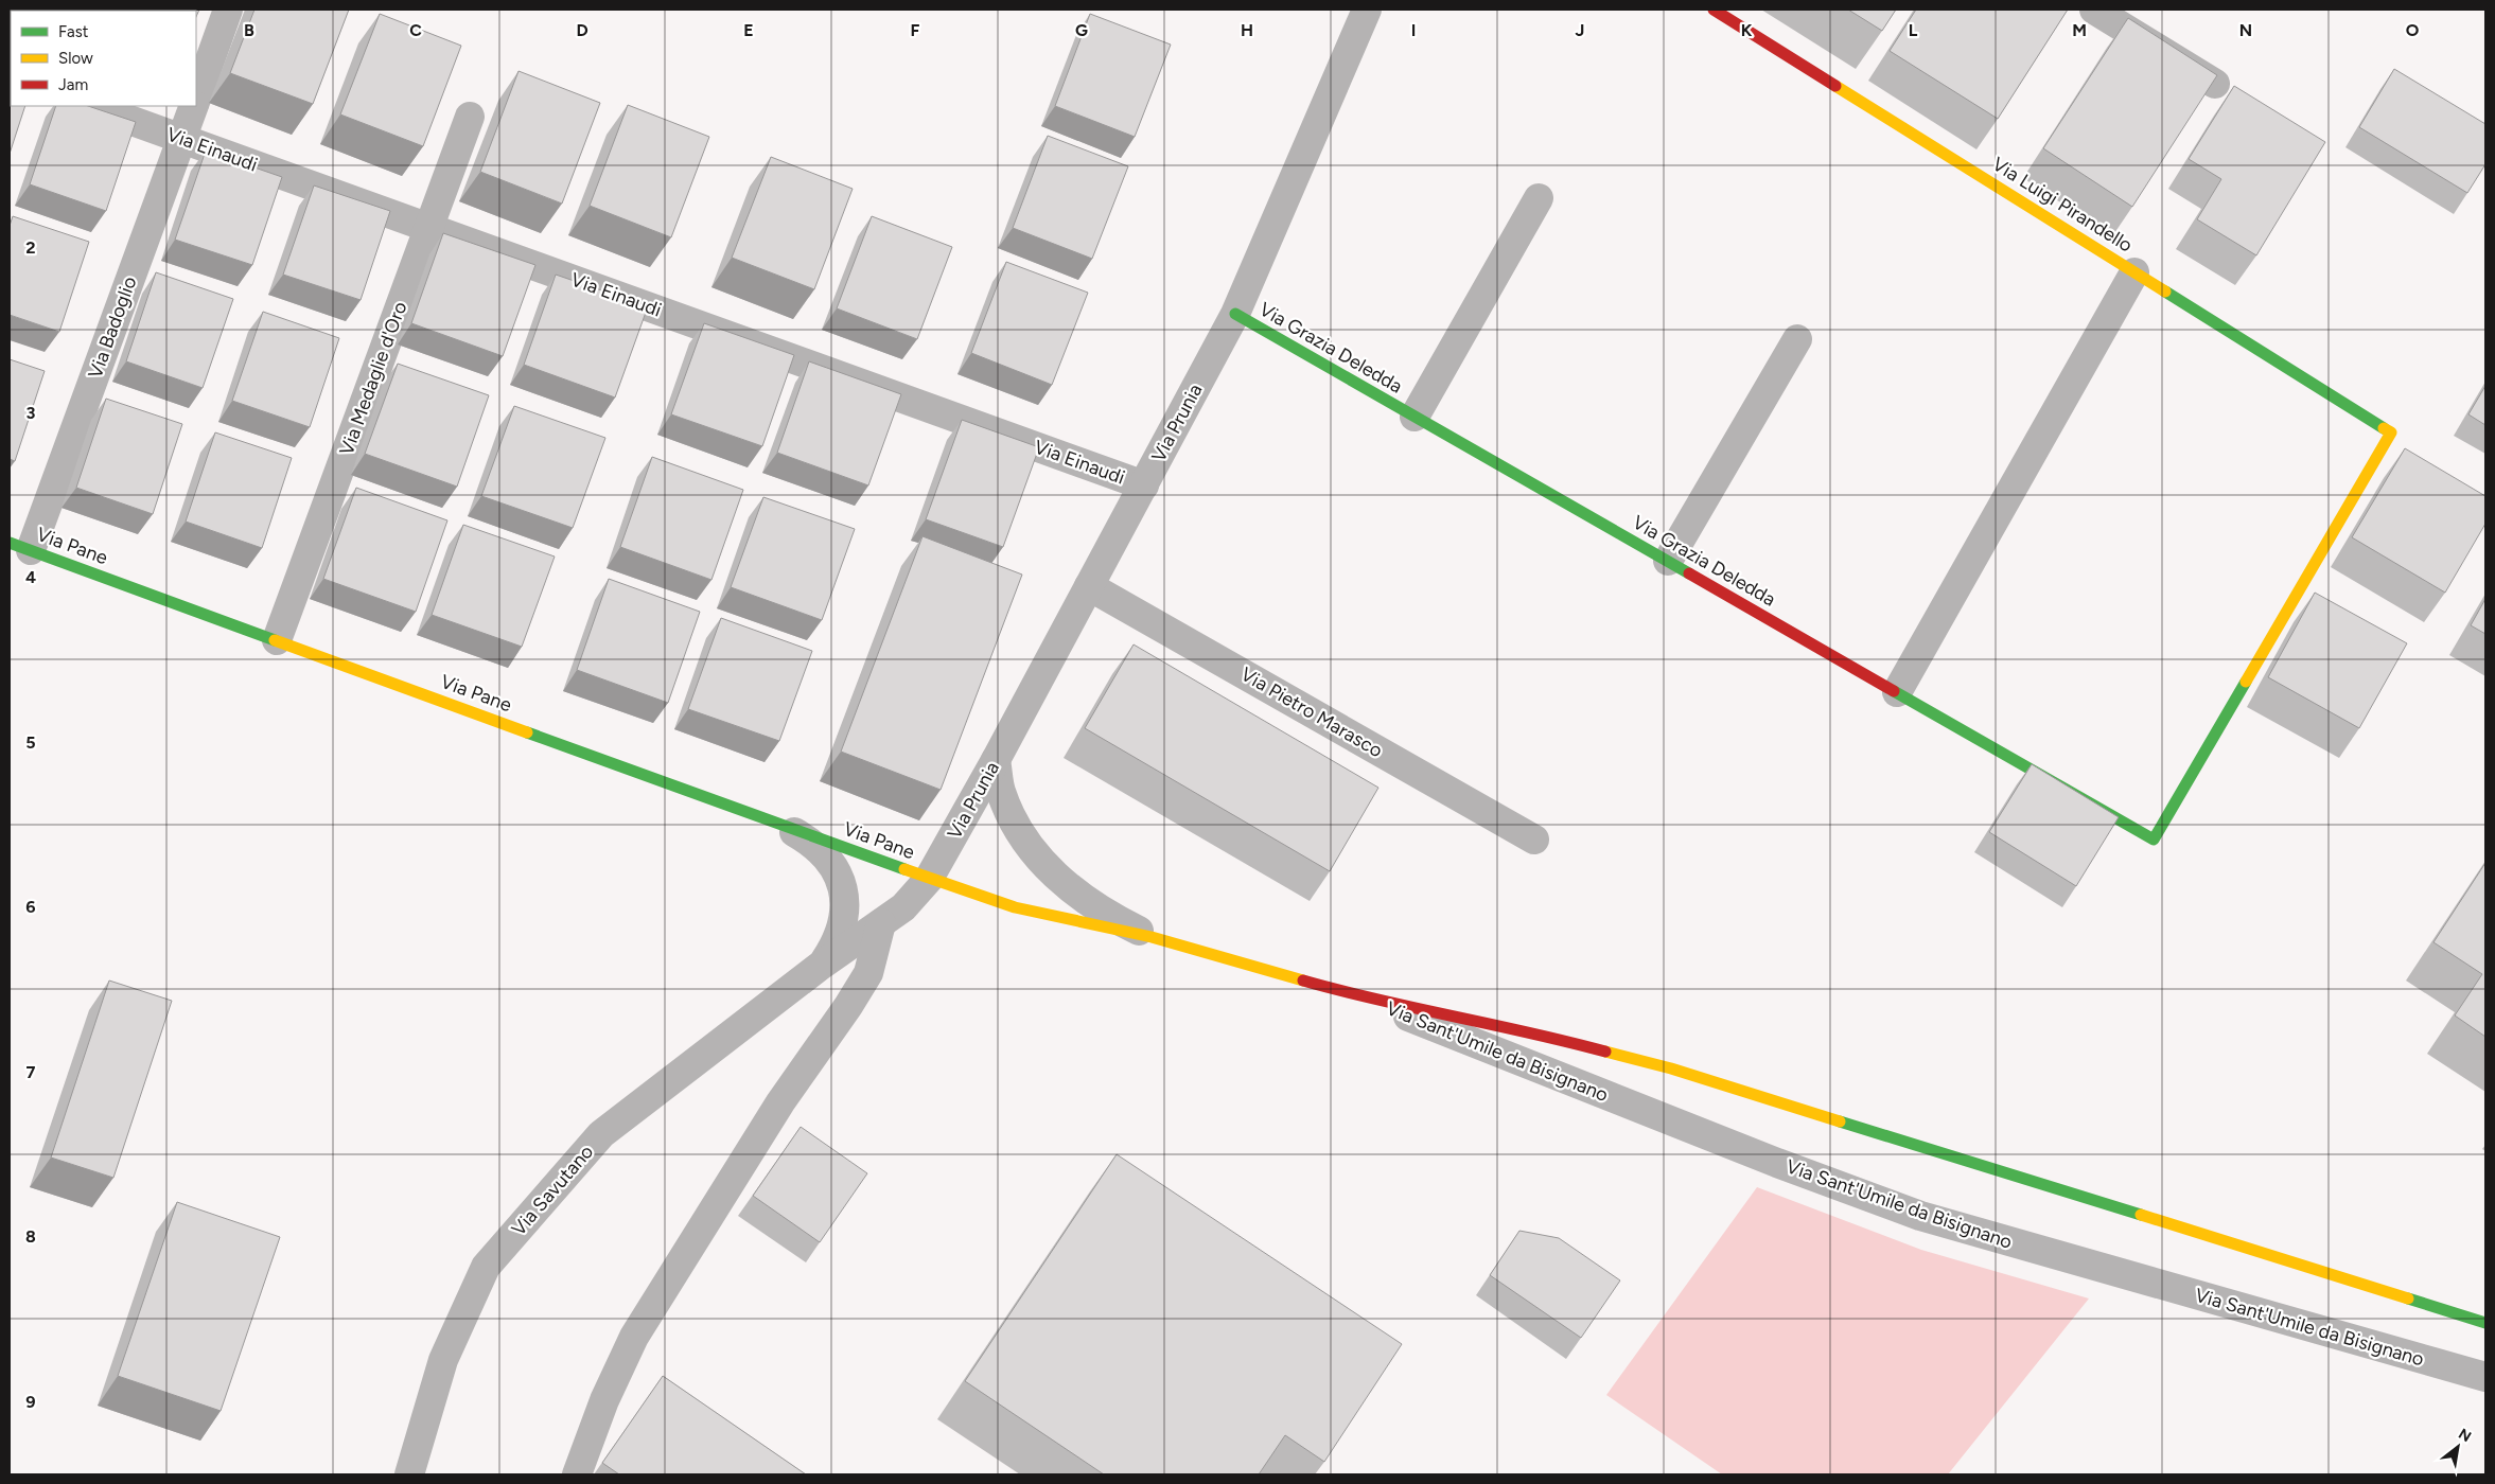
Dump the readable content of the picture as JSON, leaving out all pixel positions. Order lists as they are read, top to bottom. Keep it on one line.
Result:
{"streets":{"street":["Via Einaudi","Via Luigi Pirandello","Via Badoglio","Via Grazia Deledda","Via Medaglie d'Oro","Via Prunia","Via Pane","Via Pietro Marasco","Via Sant'Umile da Bisignano","Via Savutano"]},"crossings":[["Via Einaudi","Via Badoglio"],["Via Einaudi","Via Medaglie d'Oro"],["Via Einaudi","Via Prunia"],["Via Luigi Pirandello","Via Grazia Deledda"],["Via Badoglio","Via Pane"],["Via Grazia Deledda","Via Prunia"],["Via Medaglie d'Oro","Via Pane"],["Via Prunia","Via Pane"],["Via Prunia","Via Pietro Marasco"],["Via Prunia","Via Savutano"],["Via Pane","Via Sant'Umile da Bisignano"]],"legend":["Fast","Slow","Jam"],"north":"top right","grid":{"columns":["B","C","D","E","F","G","H","I","J","K","L","M","N","O"],"rows":["2","3","4","5","6","7","8","9"]}}
